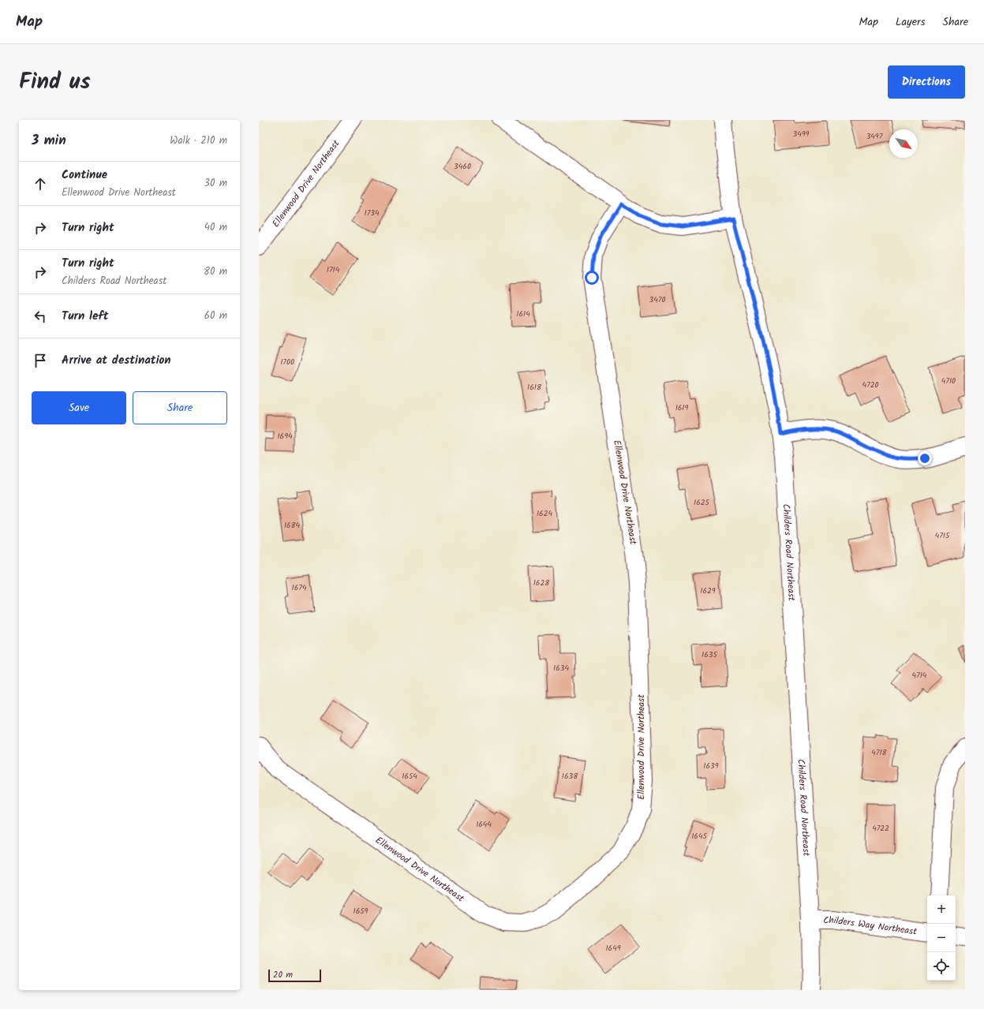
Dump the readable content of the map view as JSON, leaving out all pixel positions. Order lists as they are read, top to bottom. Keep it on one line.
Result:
{"streets":{"street":["Ellenwood Drive Northeast","Childers Road Northeast","Childers Way Northeast"]},"crossings":[["Childers Road Northeast","Childers Way Northeast"]],"house_numbers":["3499","3497","3460","1734","1714","3470","1614","1700","4710","4720","1618","1619","1694","1625","1624","1684","4715","1628","1674","1629","1635","1634","4714","4718","1639","1654","1638","1644","4722","1645","1659","1649"],"scale_bar":"20 m","north":"bottom right","page":{"header":"Map","nav":["Map","Layers","Share"],"title":"Find us","buttons":["Directions",["Save","Share"]],"heading":["3 min","Walk · 210 m"],"list":[["Continue","Ellenwood Drive Northeast","30 m"],["Turn right","40 m"],["Turn right","Childers Road Northeast","80 m"],["Turn left","60 m"],"Arrive at destination"],"map_buttons":["+","−"],"scale":"20 m"}}
